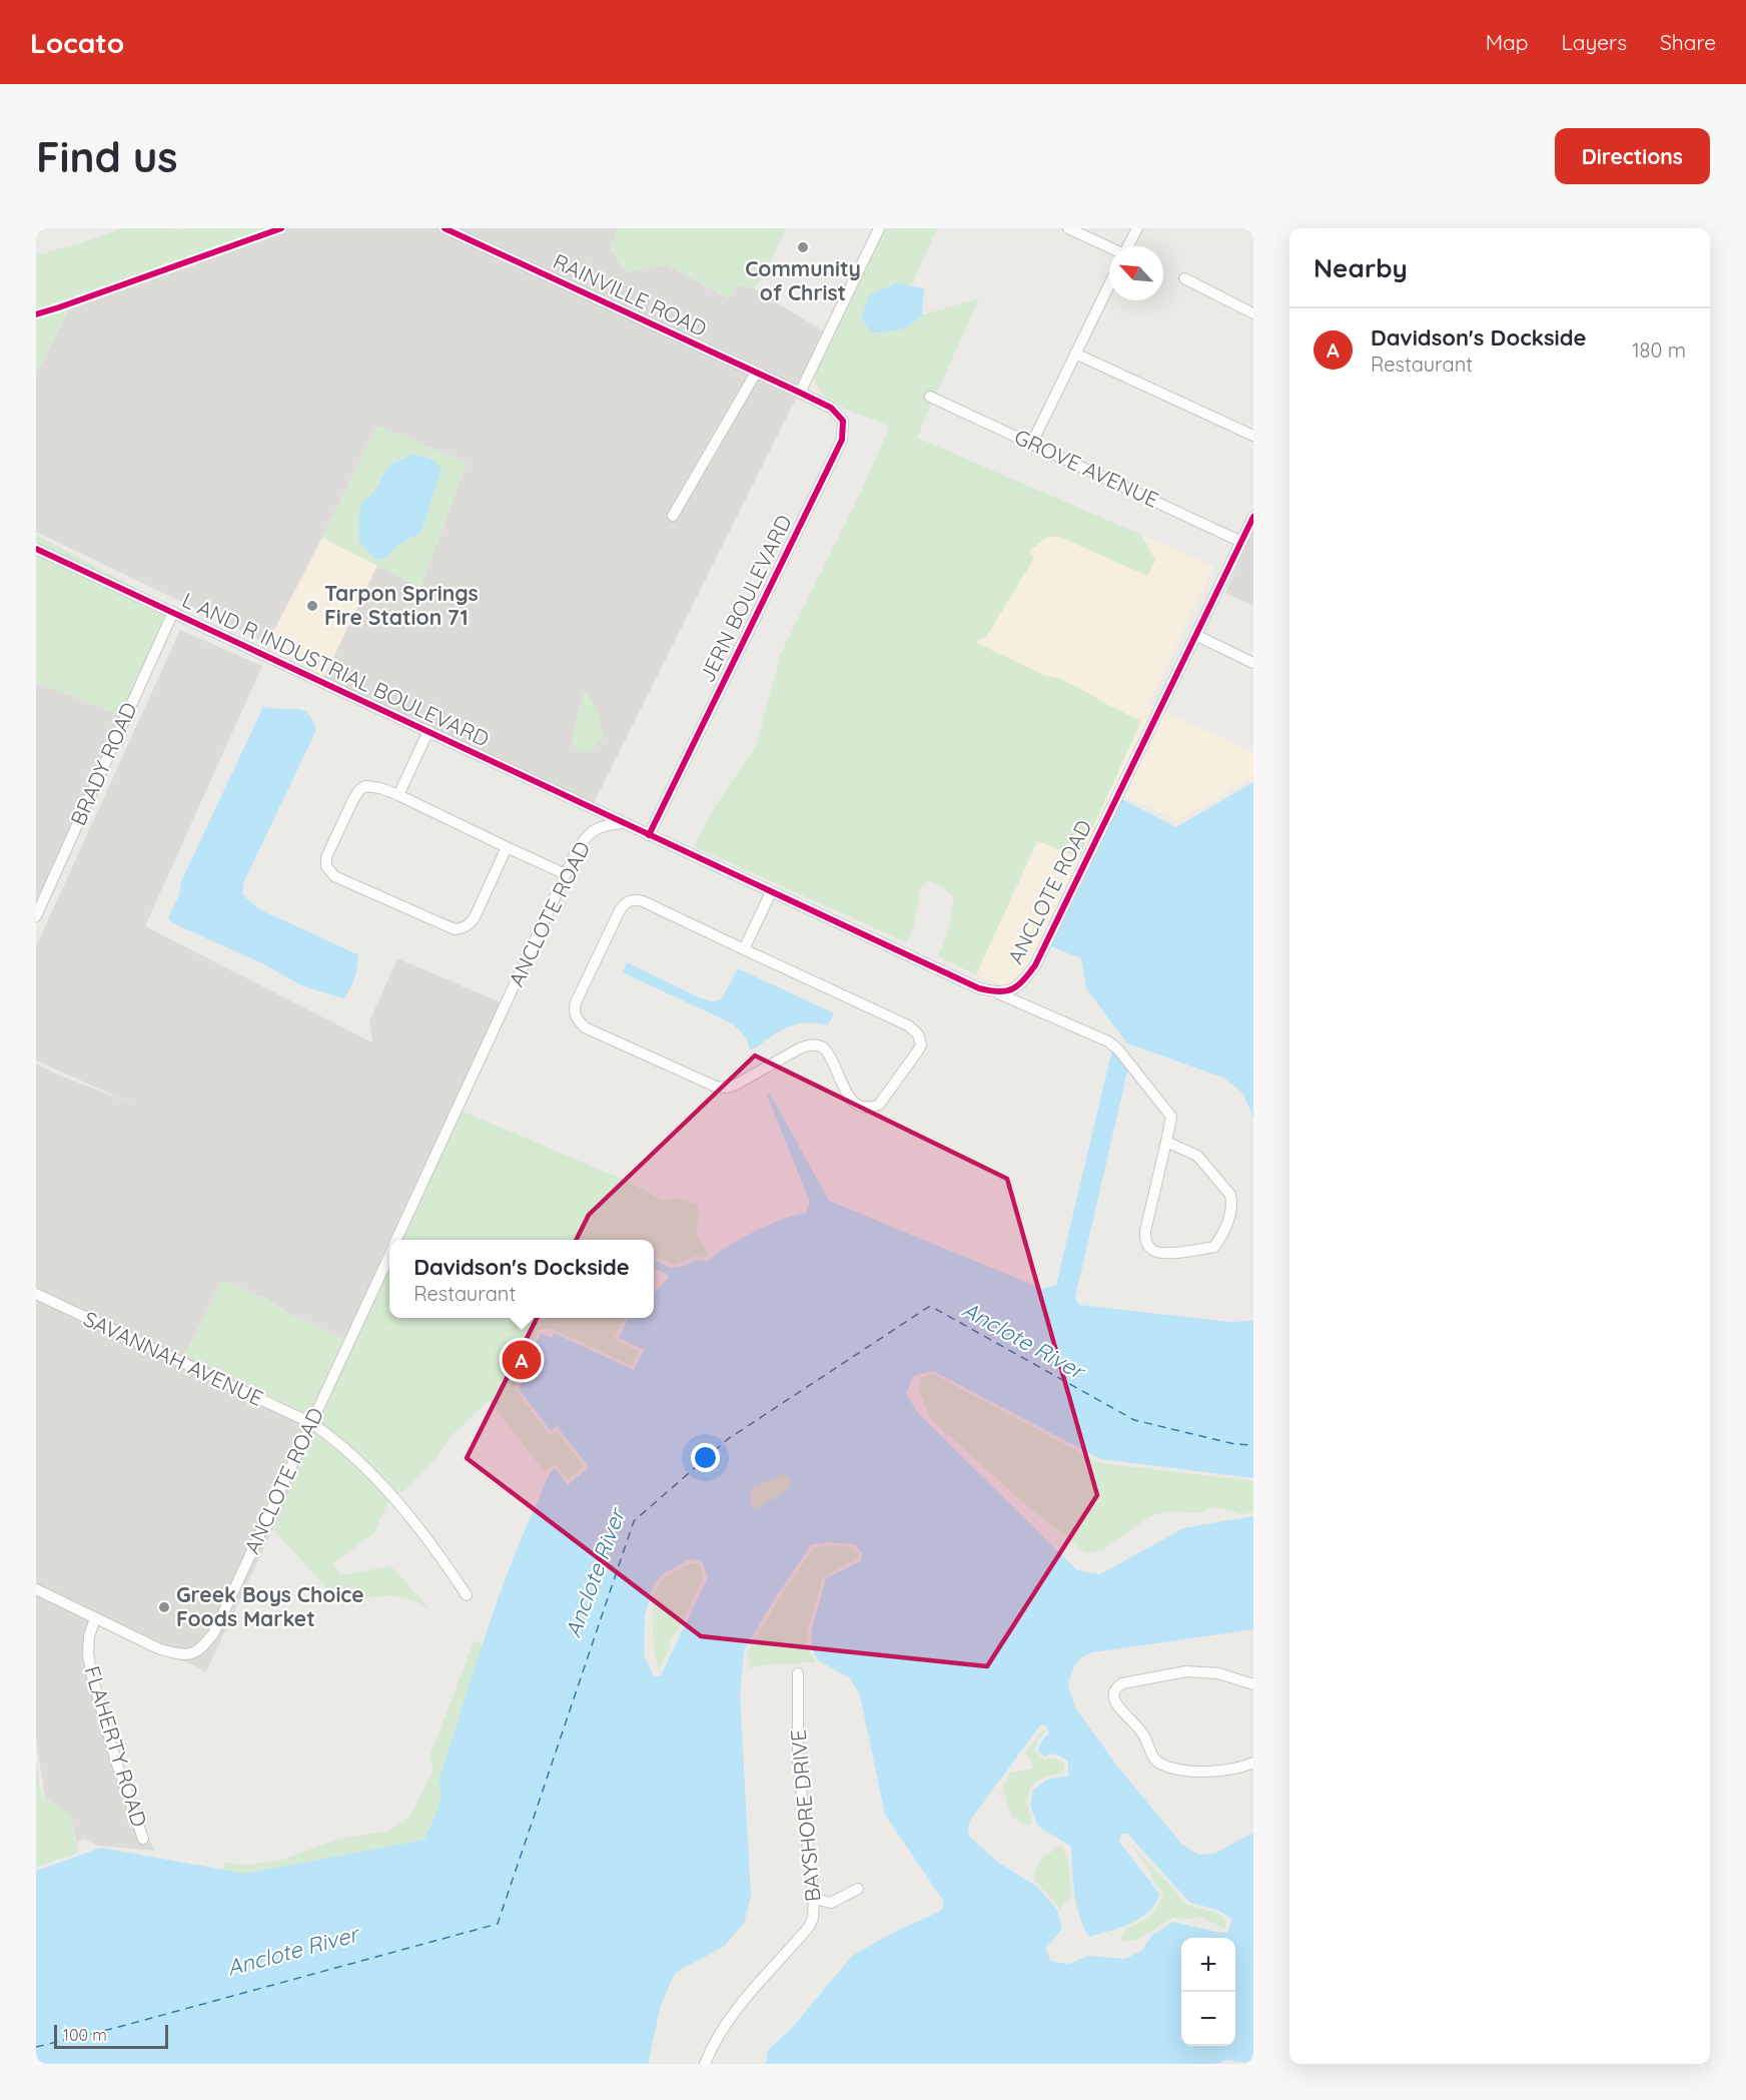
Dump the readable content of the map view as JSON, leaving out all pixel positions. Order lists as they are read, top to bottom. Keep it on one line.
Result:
{"streets":{"street":["RAINVILLE ROAD","GROVE AVENUE","JERN BOULEVARD","L AND R INDUSTRIAL BOULEVARD","BRADY ROAD","ANCLOTE ROAD","SAVANNAH AVENUE","FLAHERTY ROAD","BAYSHORE DRIVE"]},"crossings":[["RAINVILLE ROAD","JERN BOULEVARD"],["GROVE AVENUE","ANCLOTE ROAD"],["L AND R INDUSTRIAL BOULEVARD","BRADY ROAD"],["L AND R INDUSTRIAL BOULEVARD","ANCLOTE ROAD"],["ANCLOTE ROAD","SAVANNAH AVENUE"],["ANCLOTE ROAD","FLAHERTY ROAD"]],"water":["Anclote River"],"places":["Community of Christ","Tarpon Springs Fire Station 71","Greek Boys Choice Foods Market"],"scale_bar":"100 m","north":"top left","page":{"header":"Locato","nav":["Map","Layers","Share"],"buttons":"Directions","title":"Find us","heading":"Nearby","list":[{"mark":"A","name":"Davidson's Dockside","note":"Restaurant","value":"180 m"}],"popup":["Davidson's Dockside","Restaurant"],"pins":"A","map_buttons":["+","−"],"scale":"100 m"}}
